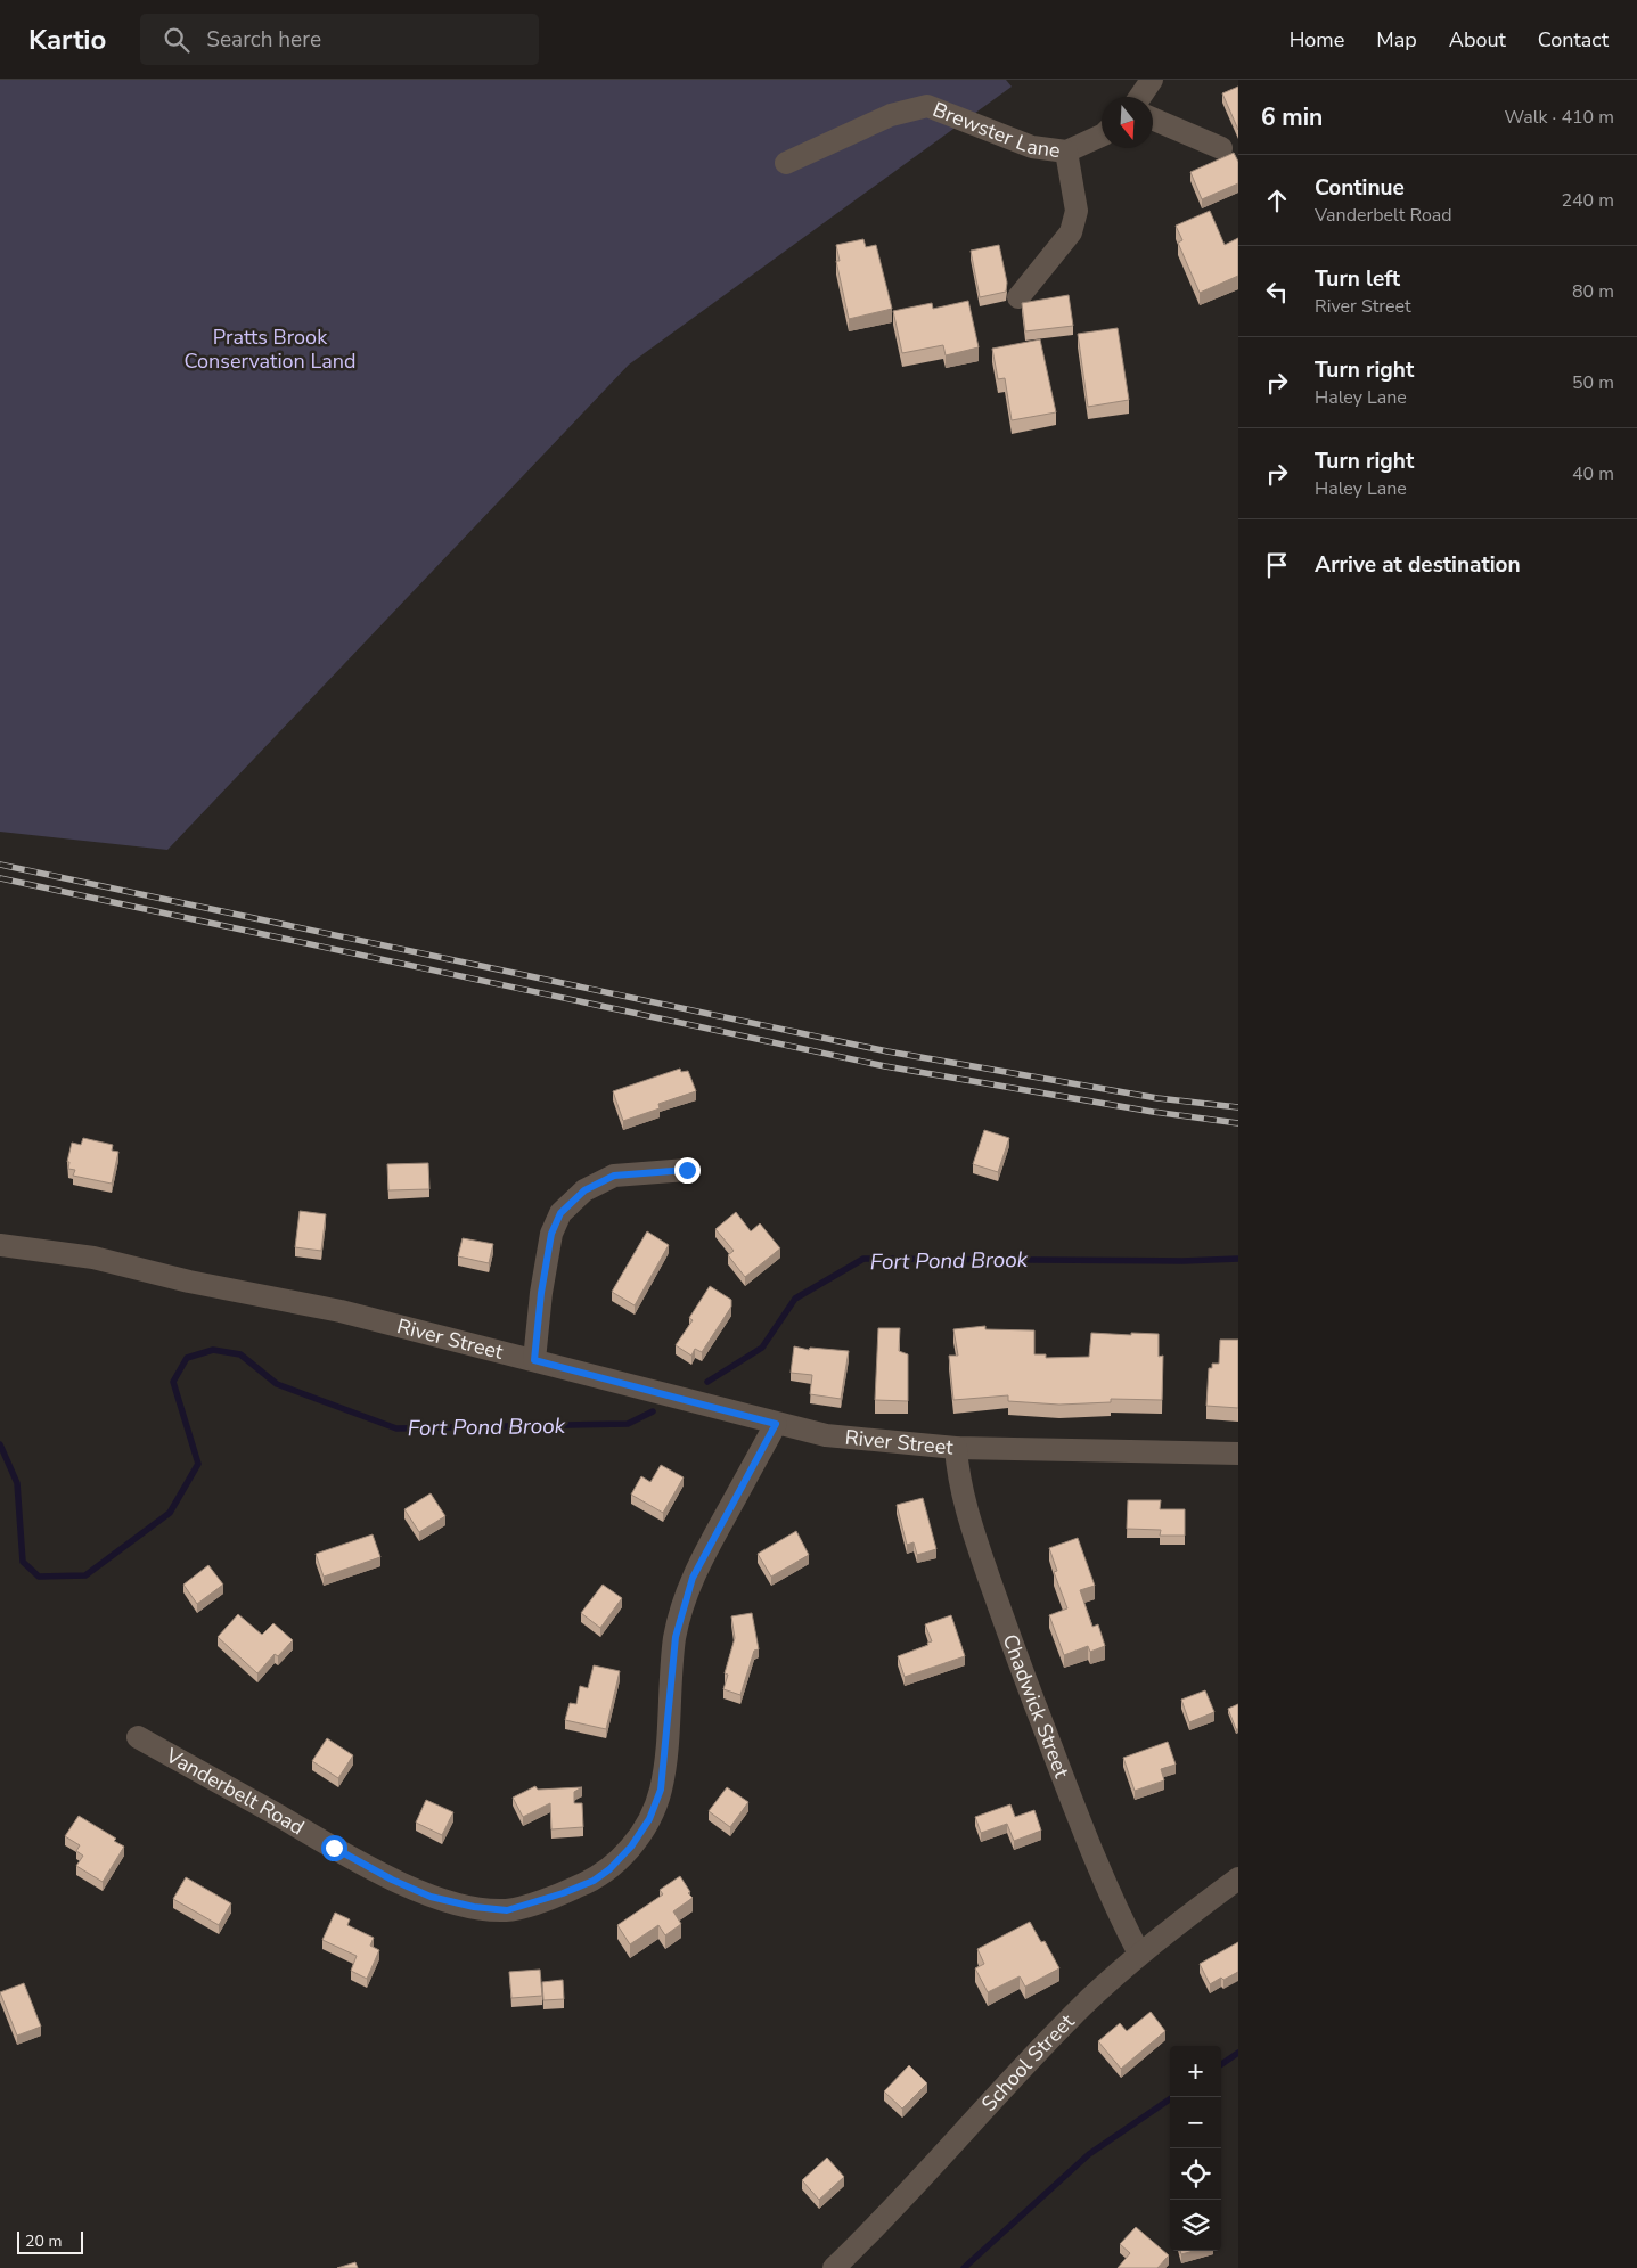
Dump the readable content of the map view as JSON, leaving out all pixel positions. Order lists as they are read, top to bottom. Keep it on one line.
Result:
{"streets":{"street":["Brewster Lane","River Street","Chadwick Street","Vanderbelt Road","School Street"]},"crossings":[["River Street","Chadwick Street"],["River Street","Vanderbelt Road"],["Chadwick Street","School Street"]],"water":["Fort Pond Brook"],"parks":["Pratts Brook Conservation Land"],"scale_bar":"20 m","north":"bottom","page":{"header":"Kartio","search":"Search here","nav":["Home","Map","About","Contact"],"heading":["6 min","Walk · 410 m"],"list":[["Continue","Vanderbelt Road","240 m"],["Turn left","River Street","80 m"],["Turn right","Haley Lane","50 m"],["Turn right","Haley Lane","40 m"],"Arrive at destination"],"map_buttons":["+","−"],"scale":"20 m"}}
